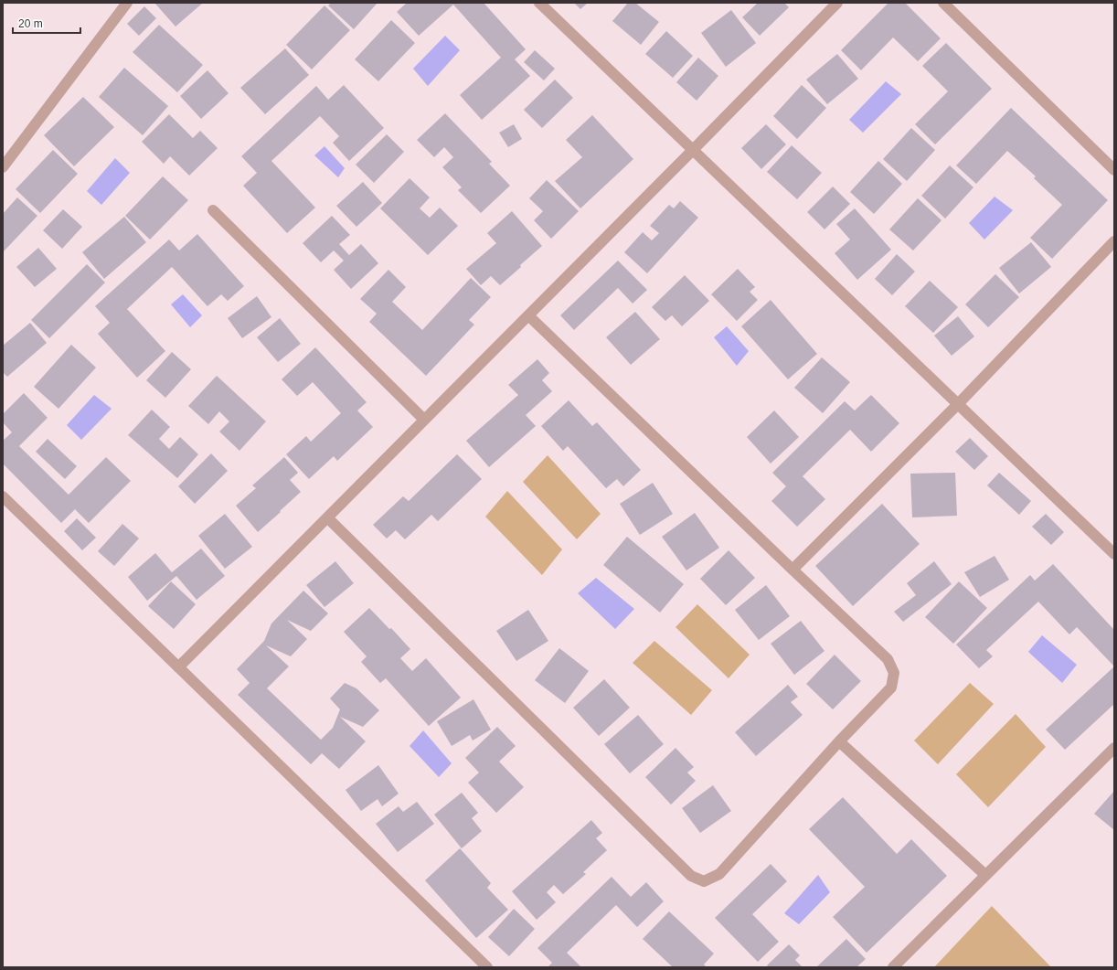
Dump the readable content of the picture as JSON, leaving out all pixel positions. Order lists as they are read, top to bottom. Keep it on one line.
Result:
{"scale_bar":"20 m"}
